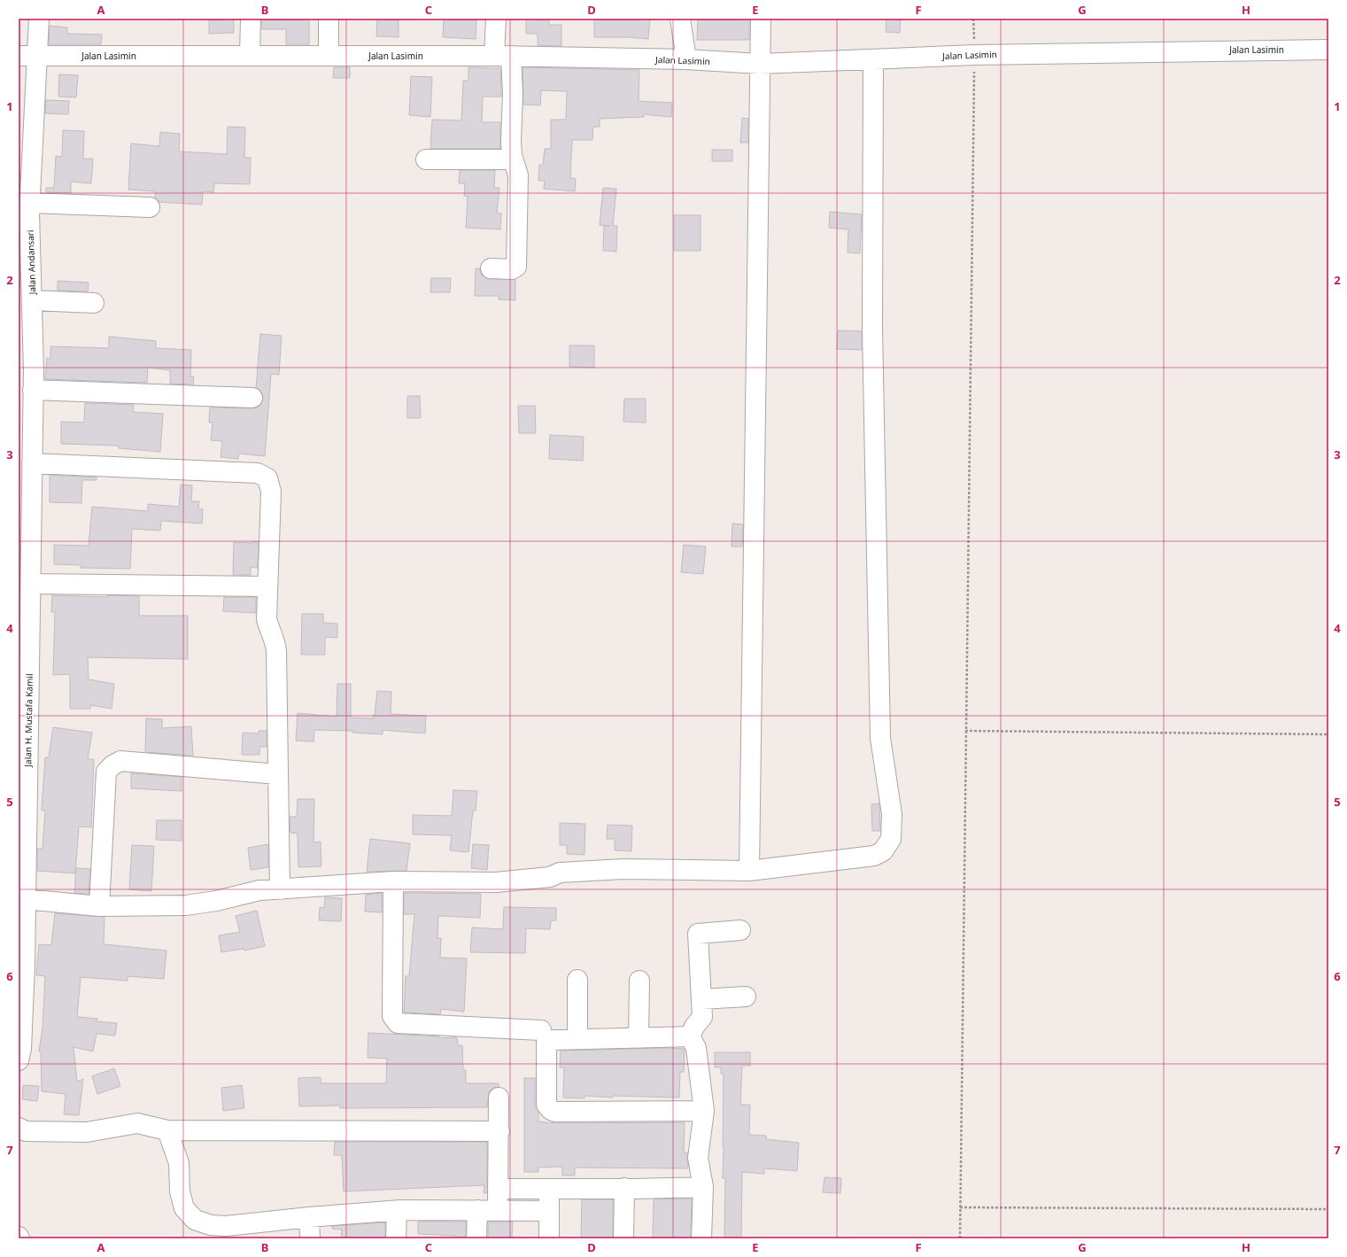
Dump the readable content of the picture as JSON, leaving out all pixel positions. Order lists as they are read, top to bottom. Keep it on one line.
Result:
{"streets":{"street":["Jalan Lasimin","Jalan Andansari","Jalan H. Mustafa Kamil"]},"crossings":[["Jalan Lasimin","Jalan Andansari"],["Jalan Andansari","Jalan H. Mustafa Kamil"]],"grid":{"columns":["A","B","C","D","E","F","G","H"],"rows":["1","2","3","4","5","6","7"]}}
